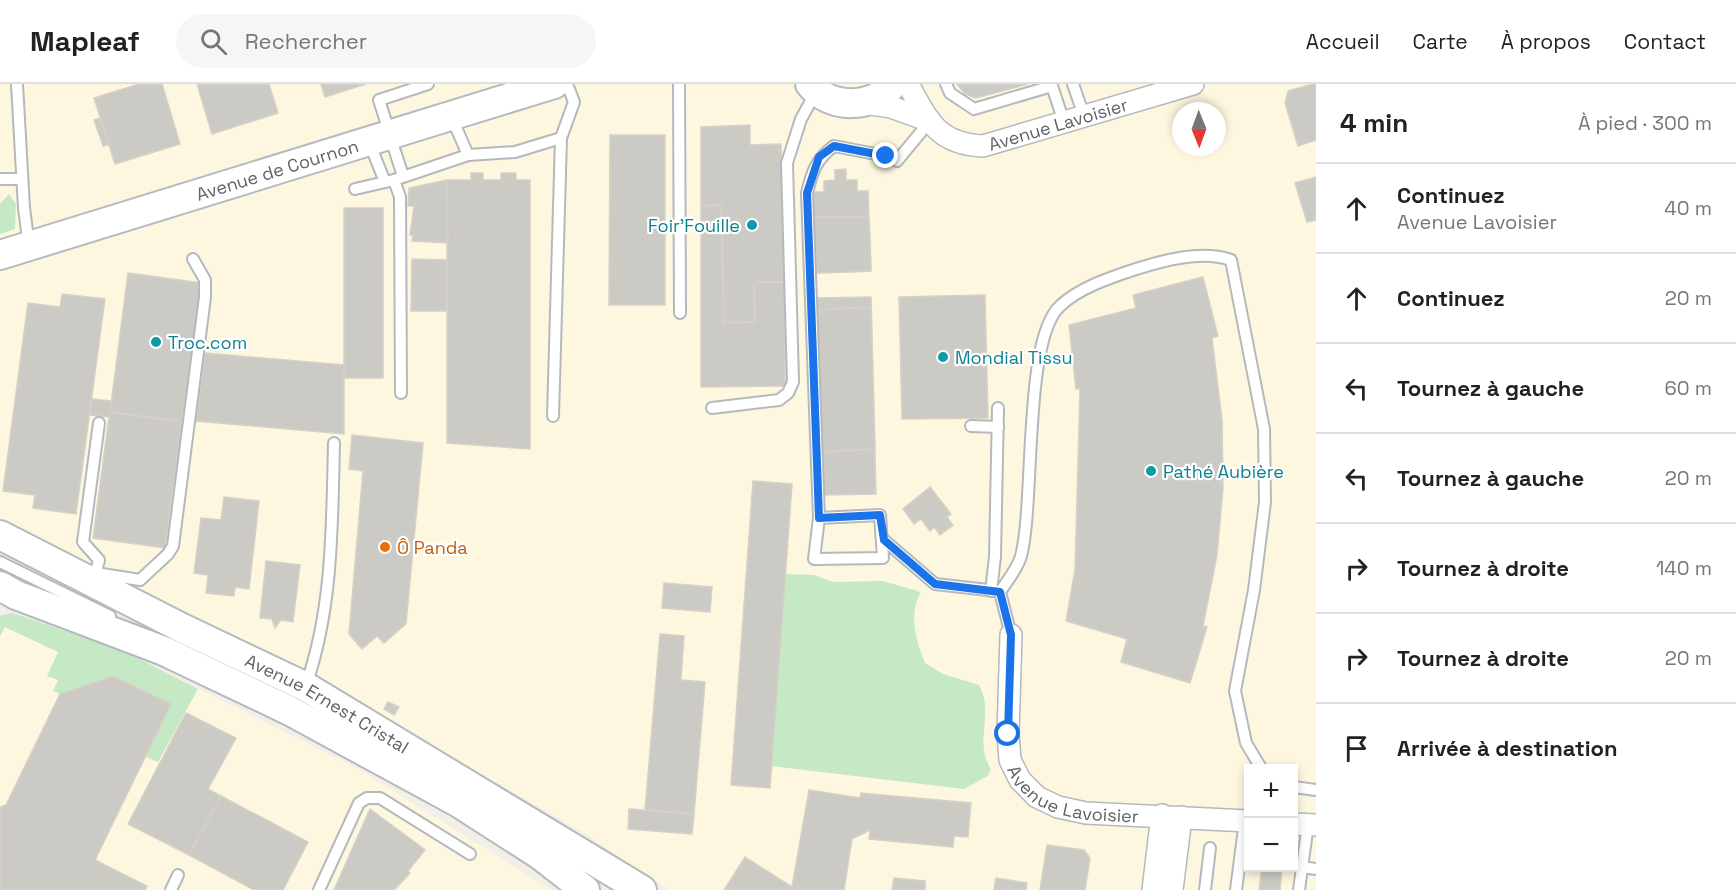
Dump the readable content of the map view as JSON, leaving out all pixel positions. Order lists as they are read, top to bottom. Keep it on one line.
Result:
{"streets":{"main road":["Avenue de Cournon","Avenue Ernest Cristal"],"street":["Avenue Lavoisier"]},"places":["Foir'Fouille","Troc.com","Mondial Tissu","Pathé Aubière","Ô Panda"],"north":"bottom","page":{"header":"Mapleaf","search":"Rechercher","nav":["Accueil","Carte","À propos","Contact"],"heading":["4 min","À pied · 300 m"],"list":[["Continuez","Avenue Lavoisier","40 m"],["Continuez","20 m"],["Tournez à gauche","60 m"],["Tournez à gauche","20 m"],["Tournez à droite","140 m"],["Tournez à droite","20 m"],"Arrivée à destination"],"map_buttons":["+","−"]}}
